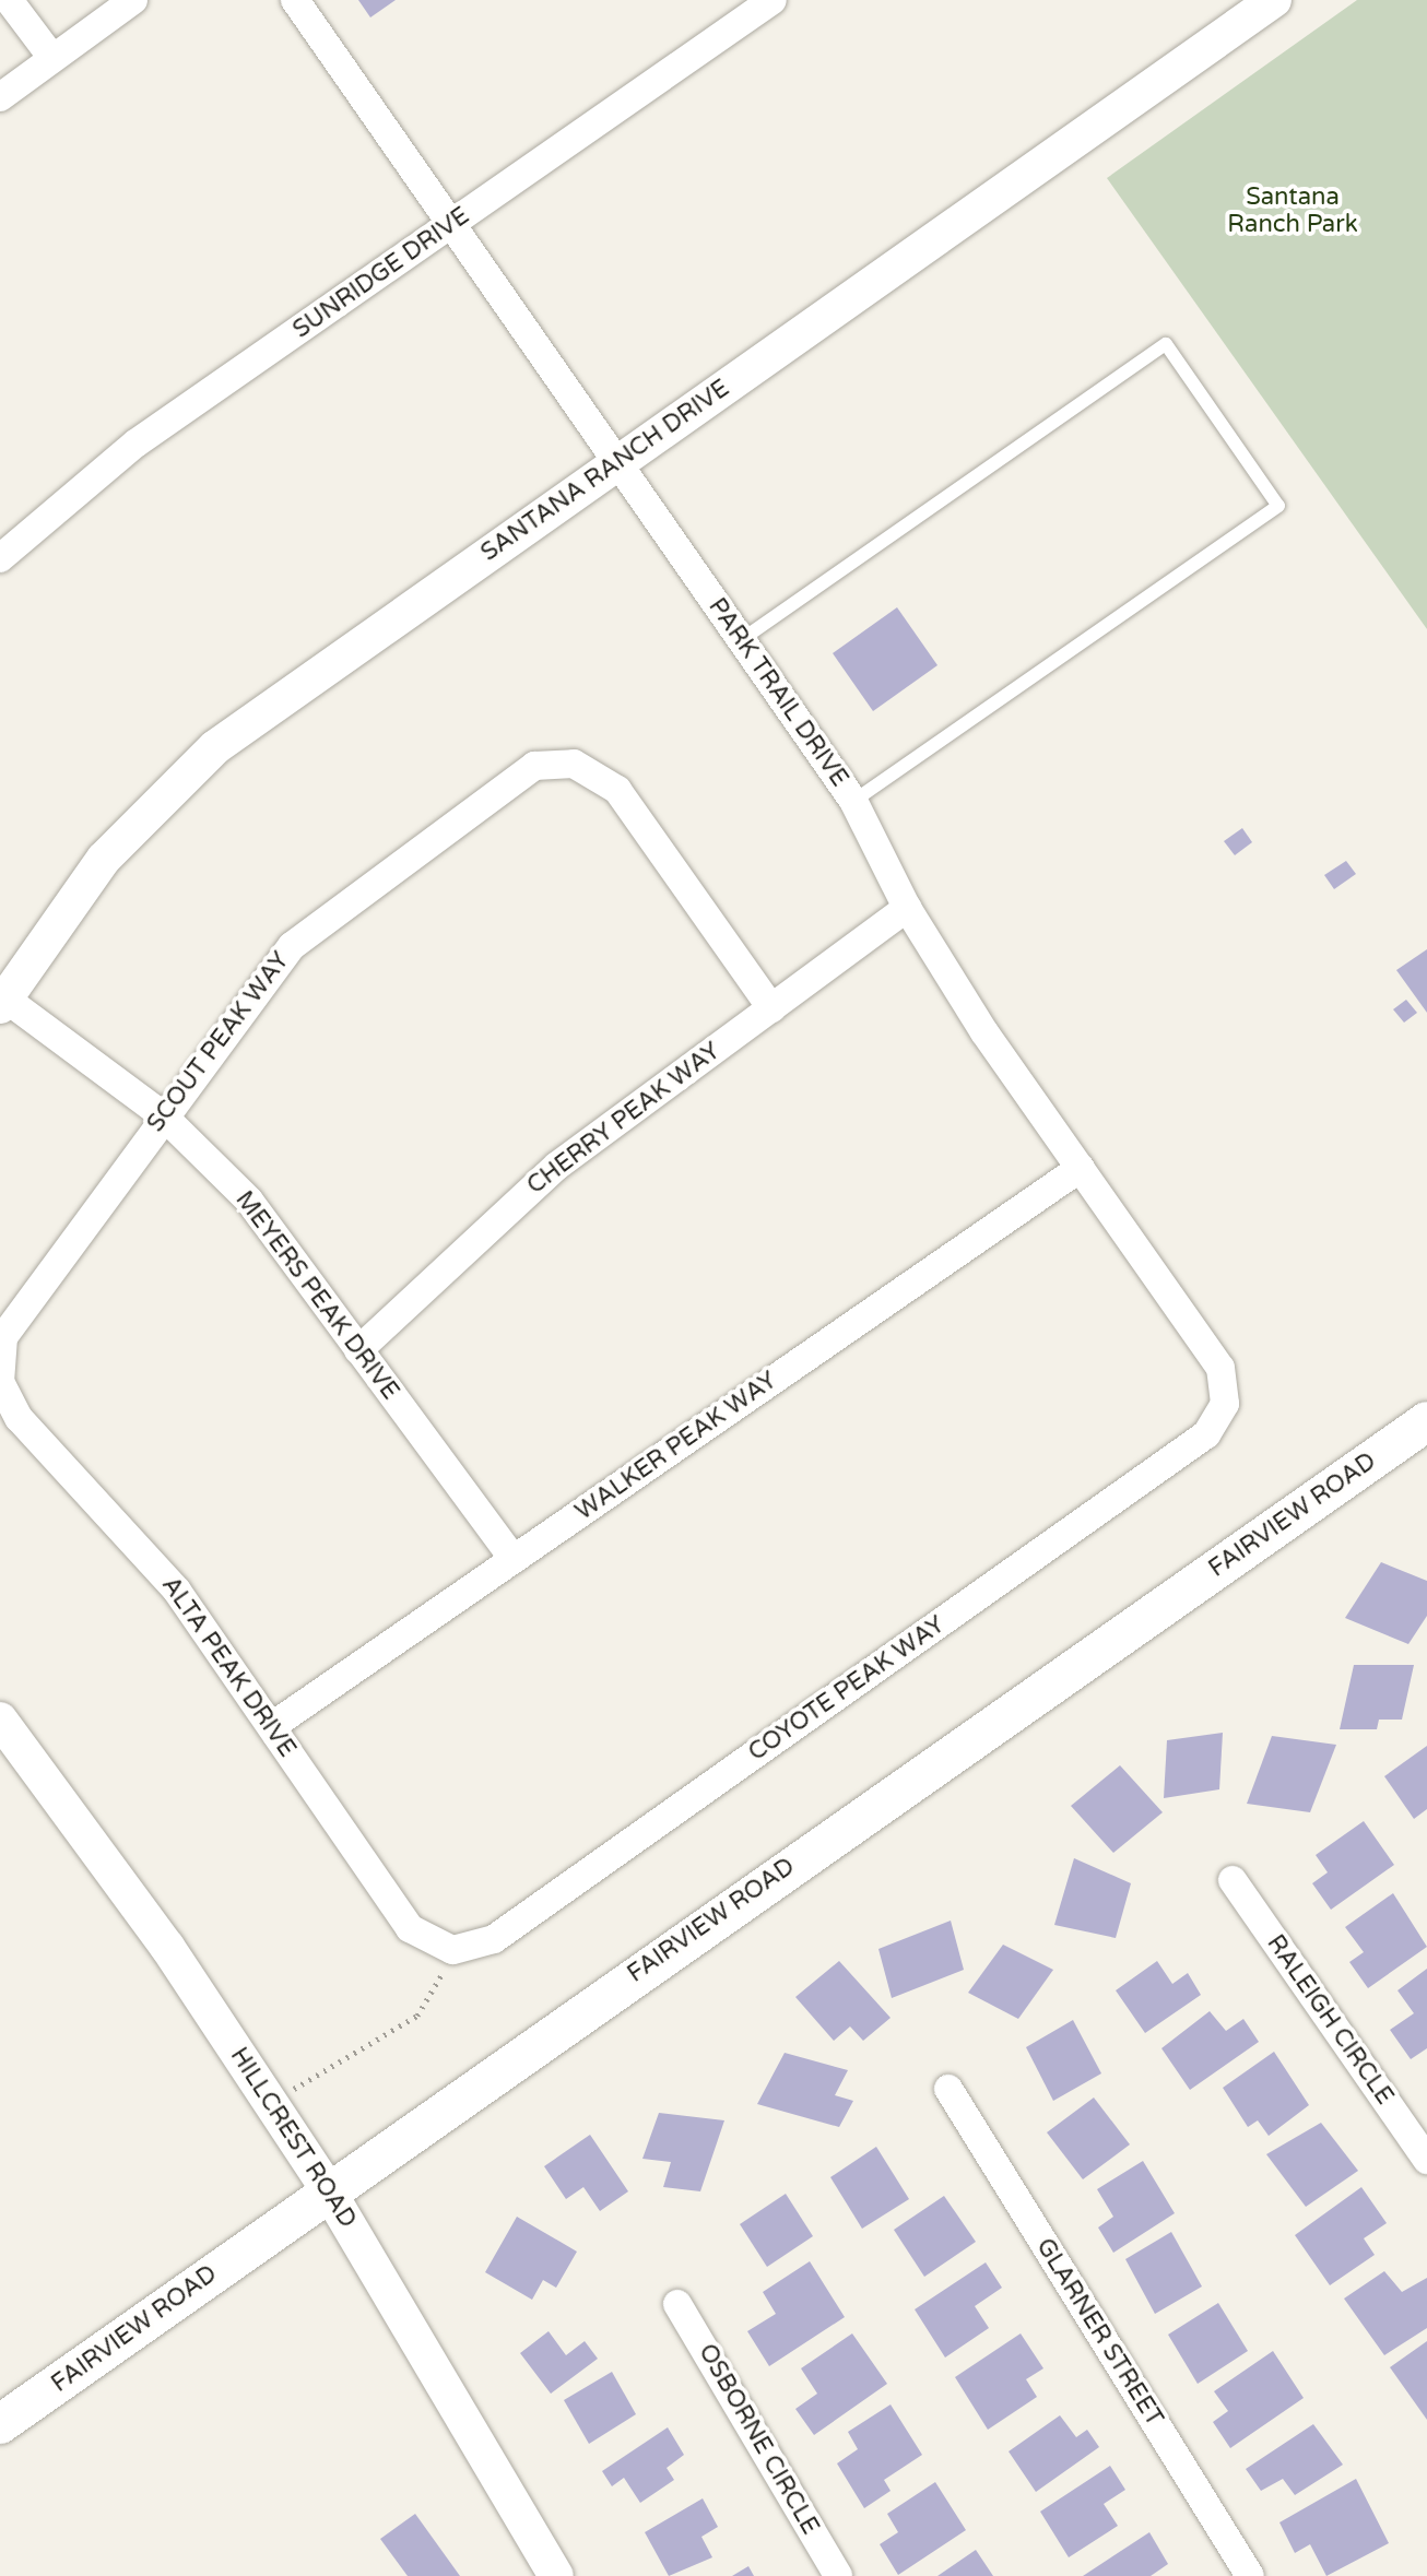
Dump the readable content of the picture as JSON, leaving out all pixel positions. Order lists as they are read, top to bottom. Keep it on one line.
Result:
{"streets":{"main road":["FAIRVIEW ROAD"],"street":["SUNRIDGE DRIVE","SANTANA RANCH DRIVE","PARK TRAIL DRIVE","SCOUT PEAK WAY","CHERRY PEAK WAY","MEYERS PEAK DRIVE","WALKER PEAK WAY","ALTA PEAK DRIVE","COYOTE PEAK WAY","RALEIGH CIRCLE","HILLCREST ROAD","GLARNER STREET","OSBORNE CIRCLE"]},"crossings":[["SUNRIDGE DRIVE","PARK TRAIL DRIVE"],["SANTANA RANCH DRIVE","PARK TRAIL DRIVE"],["SANTANA RANCH DRIVE","MEYERS PEAK DRIVE"],["PARK TRAIL DRIVE","CHERRY PEAK WAY"],["PARK TRAIL DRIVE","WALKER PEAK WAY"],["PARK TRAIL DRIVE","COYOTE PEAK WAY"],["SCOUT PEAK WAY","CHERRY PEAK WAY"],["SCOUT PEAK WAY","MEYERS PEAK DRIVE"],["SCOUT PEAK WAY","ALTA PEAK DRIVE"],["CHERRY PEAK WAY","MEYERS PEAK DRIVE"],["MEYERS PEAK DRIVE","WALKER PEAK WAY"],["WALKER PEAK WAY","ALTA PEAK DRIVE"],["FAIRVIEW ROAD","HILLCREST ROAD"],["ALTA PEAK DRIVE","COYOTE PEAK WAY"]],"parks":["Santana Ranch Park"]}
